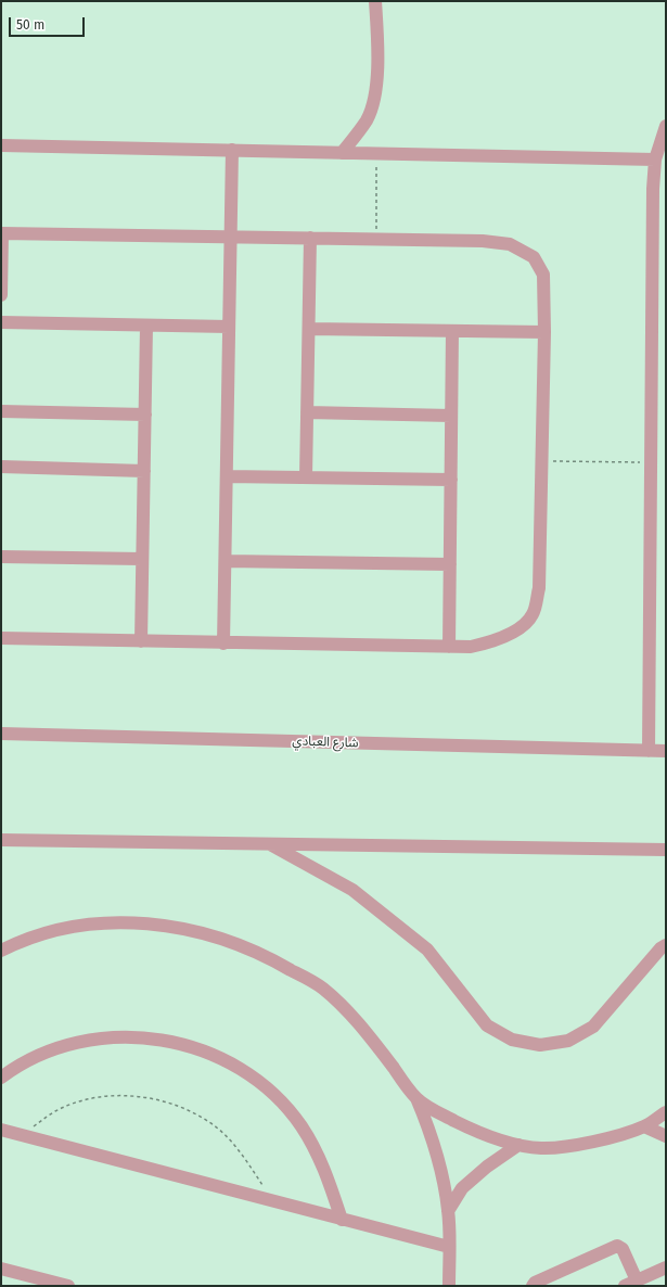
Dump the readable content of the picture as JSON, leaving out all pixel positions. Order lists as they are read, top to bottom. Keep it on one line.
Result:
{"streets":{"street":["شارع العبادي"]},"scale_bar":"50 m"}
